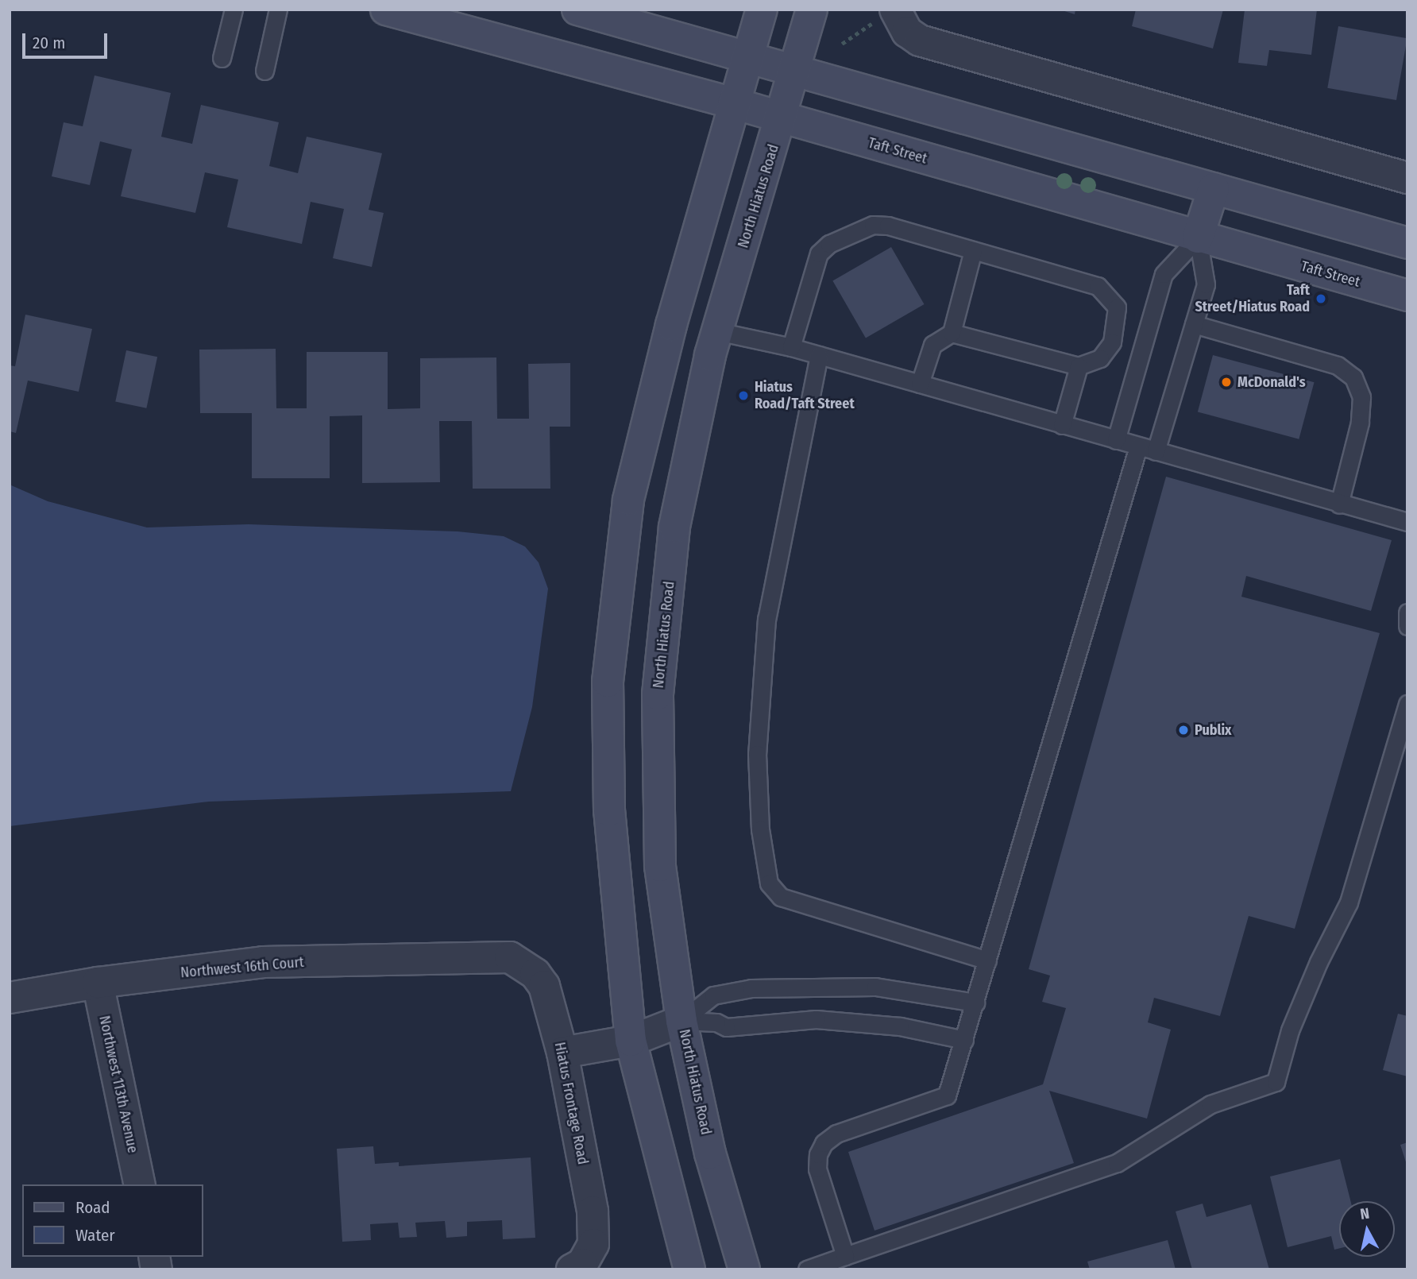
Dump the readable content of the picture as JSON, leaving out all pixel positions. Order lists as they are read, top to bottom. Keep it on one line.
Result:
{"streets":{"main road":["Taft Street","North Hiatus Road"],"street":["Northwest 16th Court","Northwest 113th Avenue","Hiatus Frontage Road"]},"crossings":[["Taft Street","North Hiatus Road"],["Northwest 16th Court","Northwest 113th Avenue"],["Northwest 16th Court","Hiatus Frontage Road"]],"places":["Taft Street/Hiatus Road","McDonald's","Hiatus Road/Taft Street","Publix"],"legend":["Road","Water"],"scale_bar":"20 m","north":"top"}
